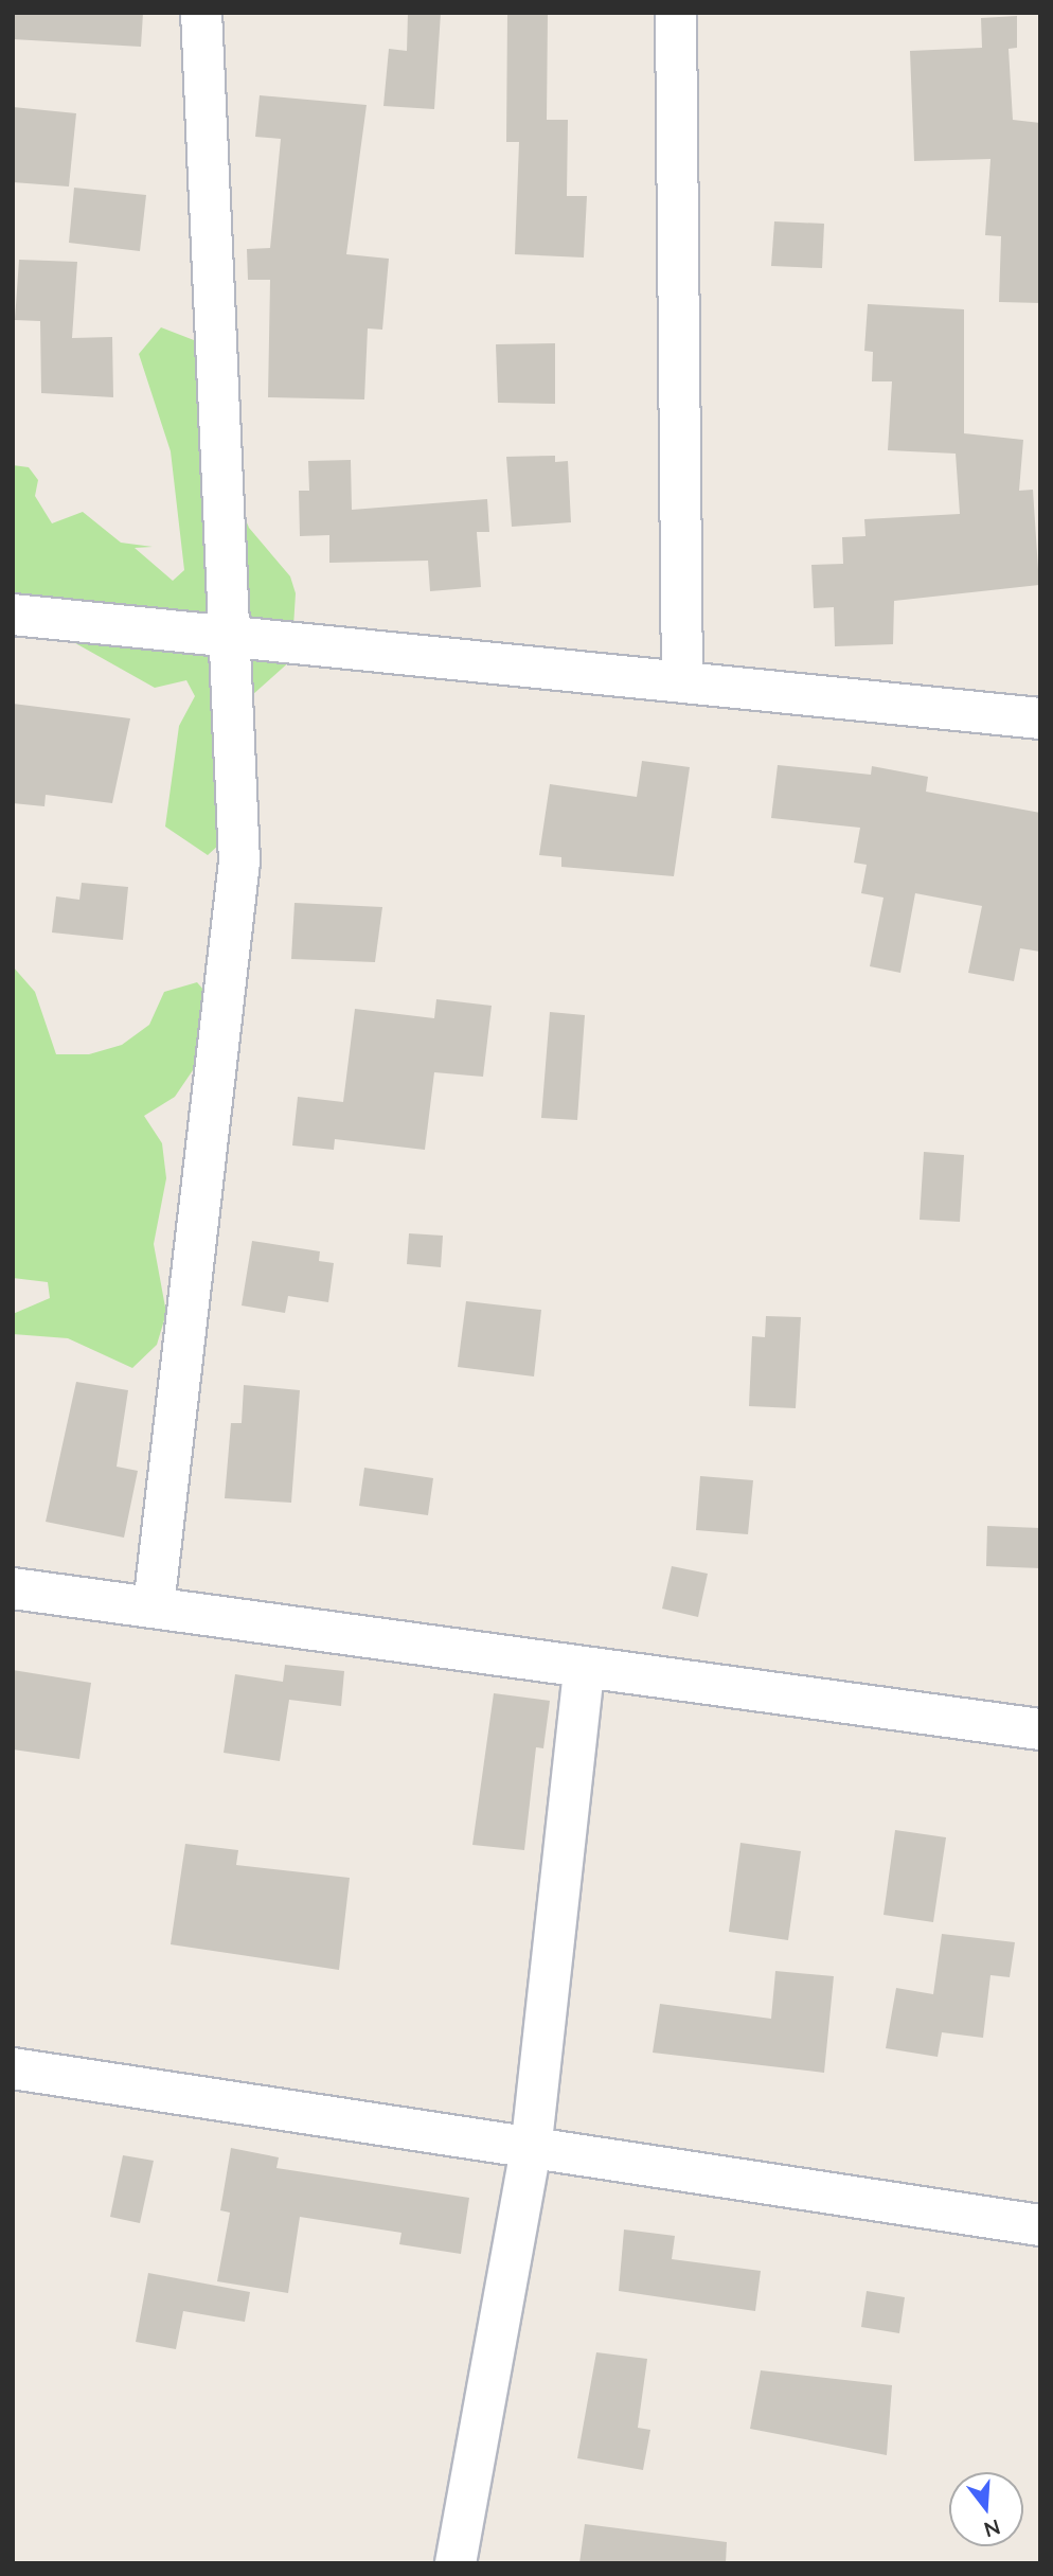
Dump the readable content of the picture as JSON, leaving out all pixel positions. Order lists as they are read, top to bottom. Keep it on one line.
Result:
{"north":"bottom"}
